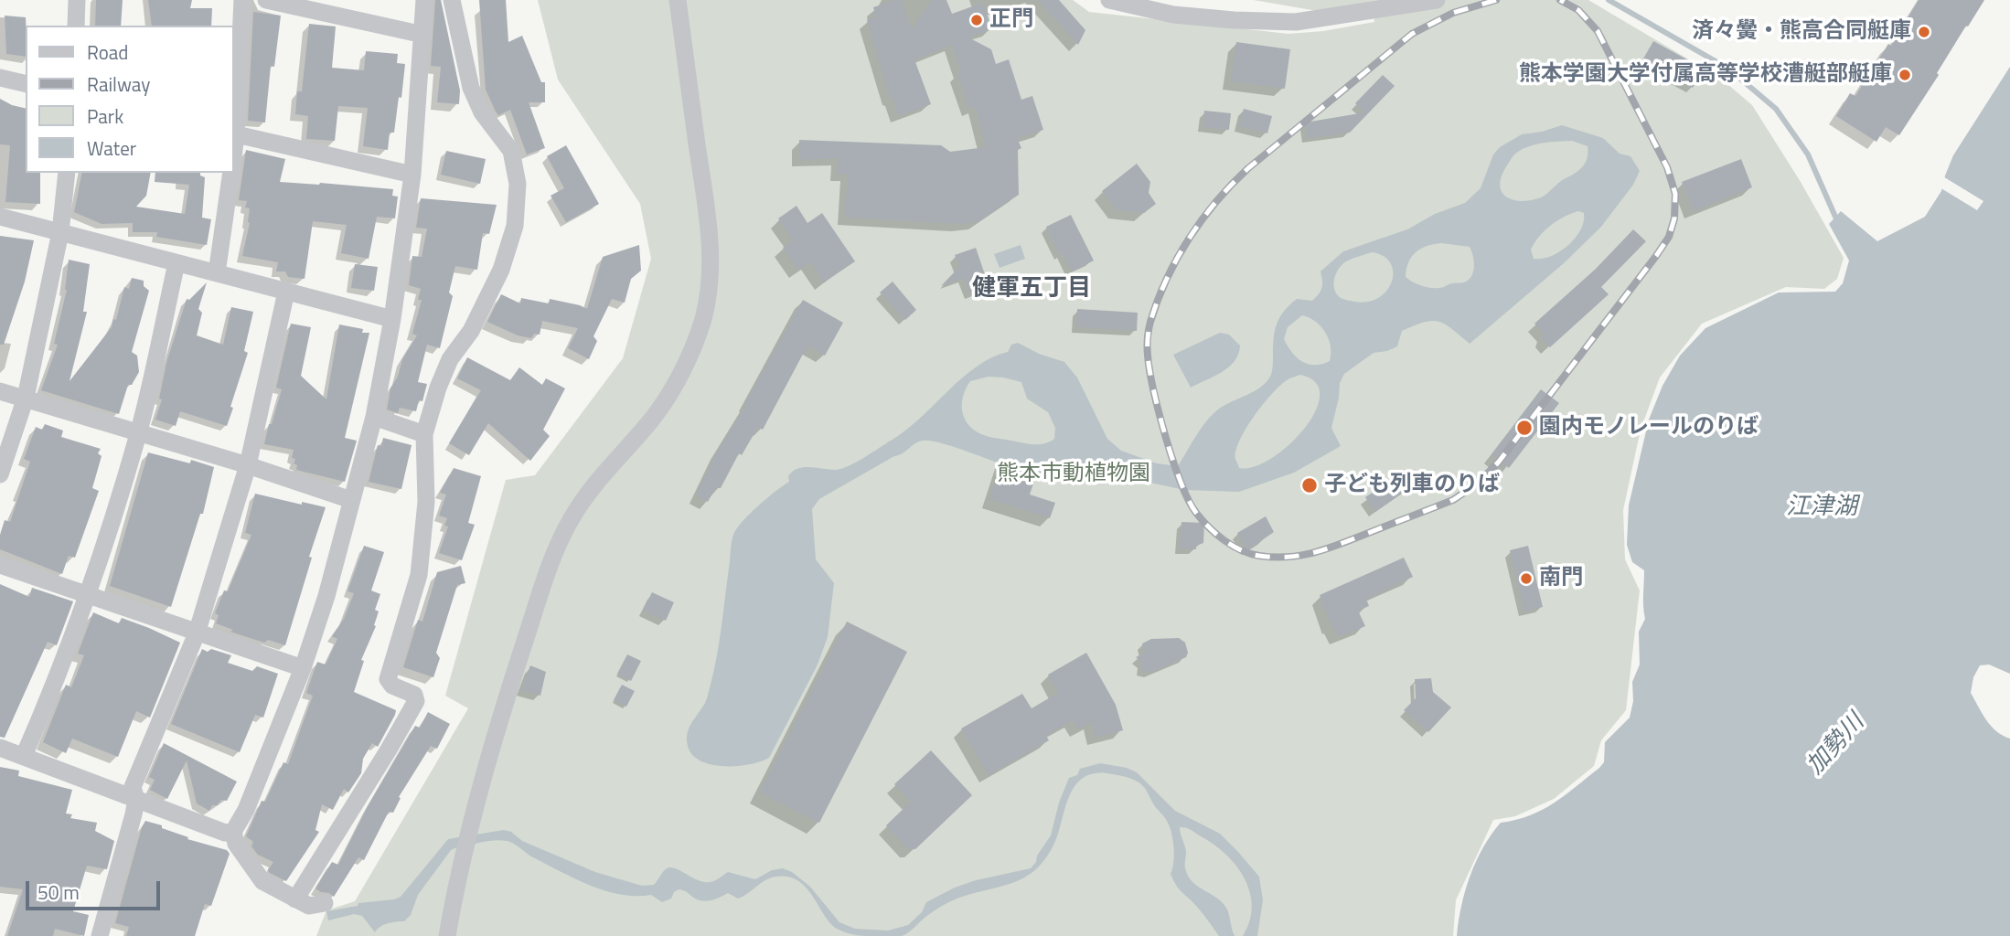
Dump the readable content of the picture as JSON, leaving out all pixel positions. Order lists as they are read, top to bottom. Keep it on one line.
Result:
{"districts":["健軍五丁目"],"water":["江津湖","加勢川"],"parks":["熊本市動植物園"],"places":["正門","済々黌・熊高合同艇庫","熊本学園大学付属高等学校漕艇部艇庫","園内モノレールのりば","子ども列車のりば","南門"],"legend":["Road","Railway","Park","Water"],"scale_bar":"50 m"}
